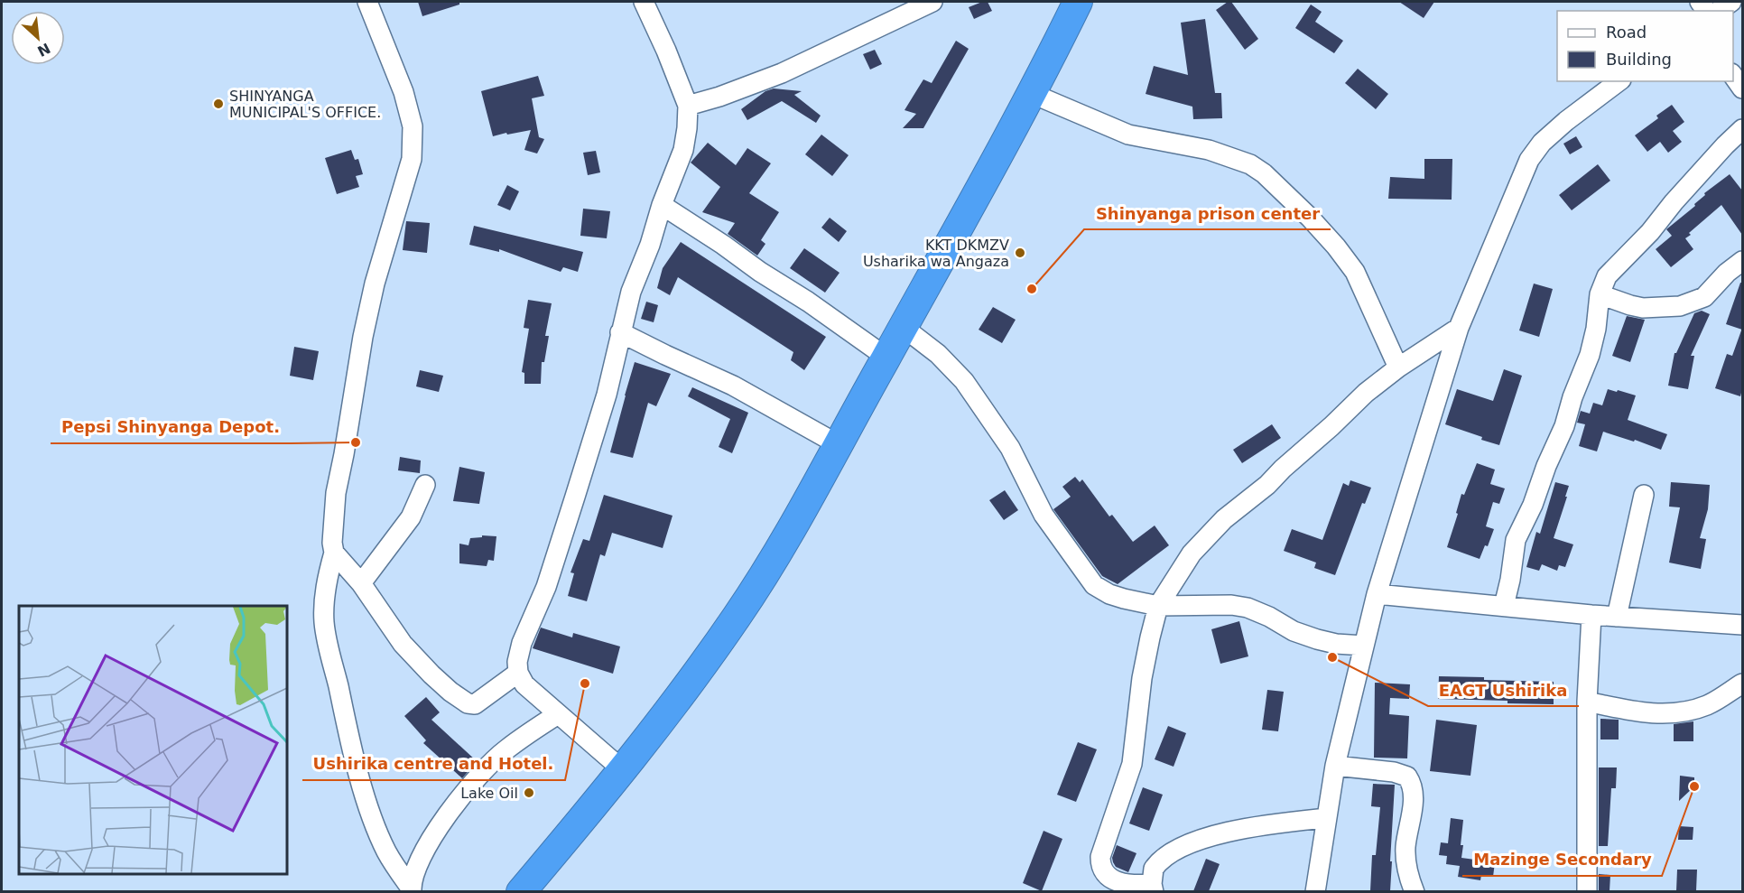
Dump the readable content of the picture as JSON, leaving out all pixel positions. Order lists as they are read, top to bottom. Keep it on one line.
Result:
{"places":["SHINYANGA MUNICIPAL'S OFFICE.","KKT DKMZV Usharika wa Angaza","Shinyanga prison center","Pepsi Shinyanga Depot.","EAGT Ushirika","Ushirika centre and Hotel.","Mazinge Secondary","Lake Oil"],"legend":["Road","Building"],"north":"bottom right"}
